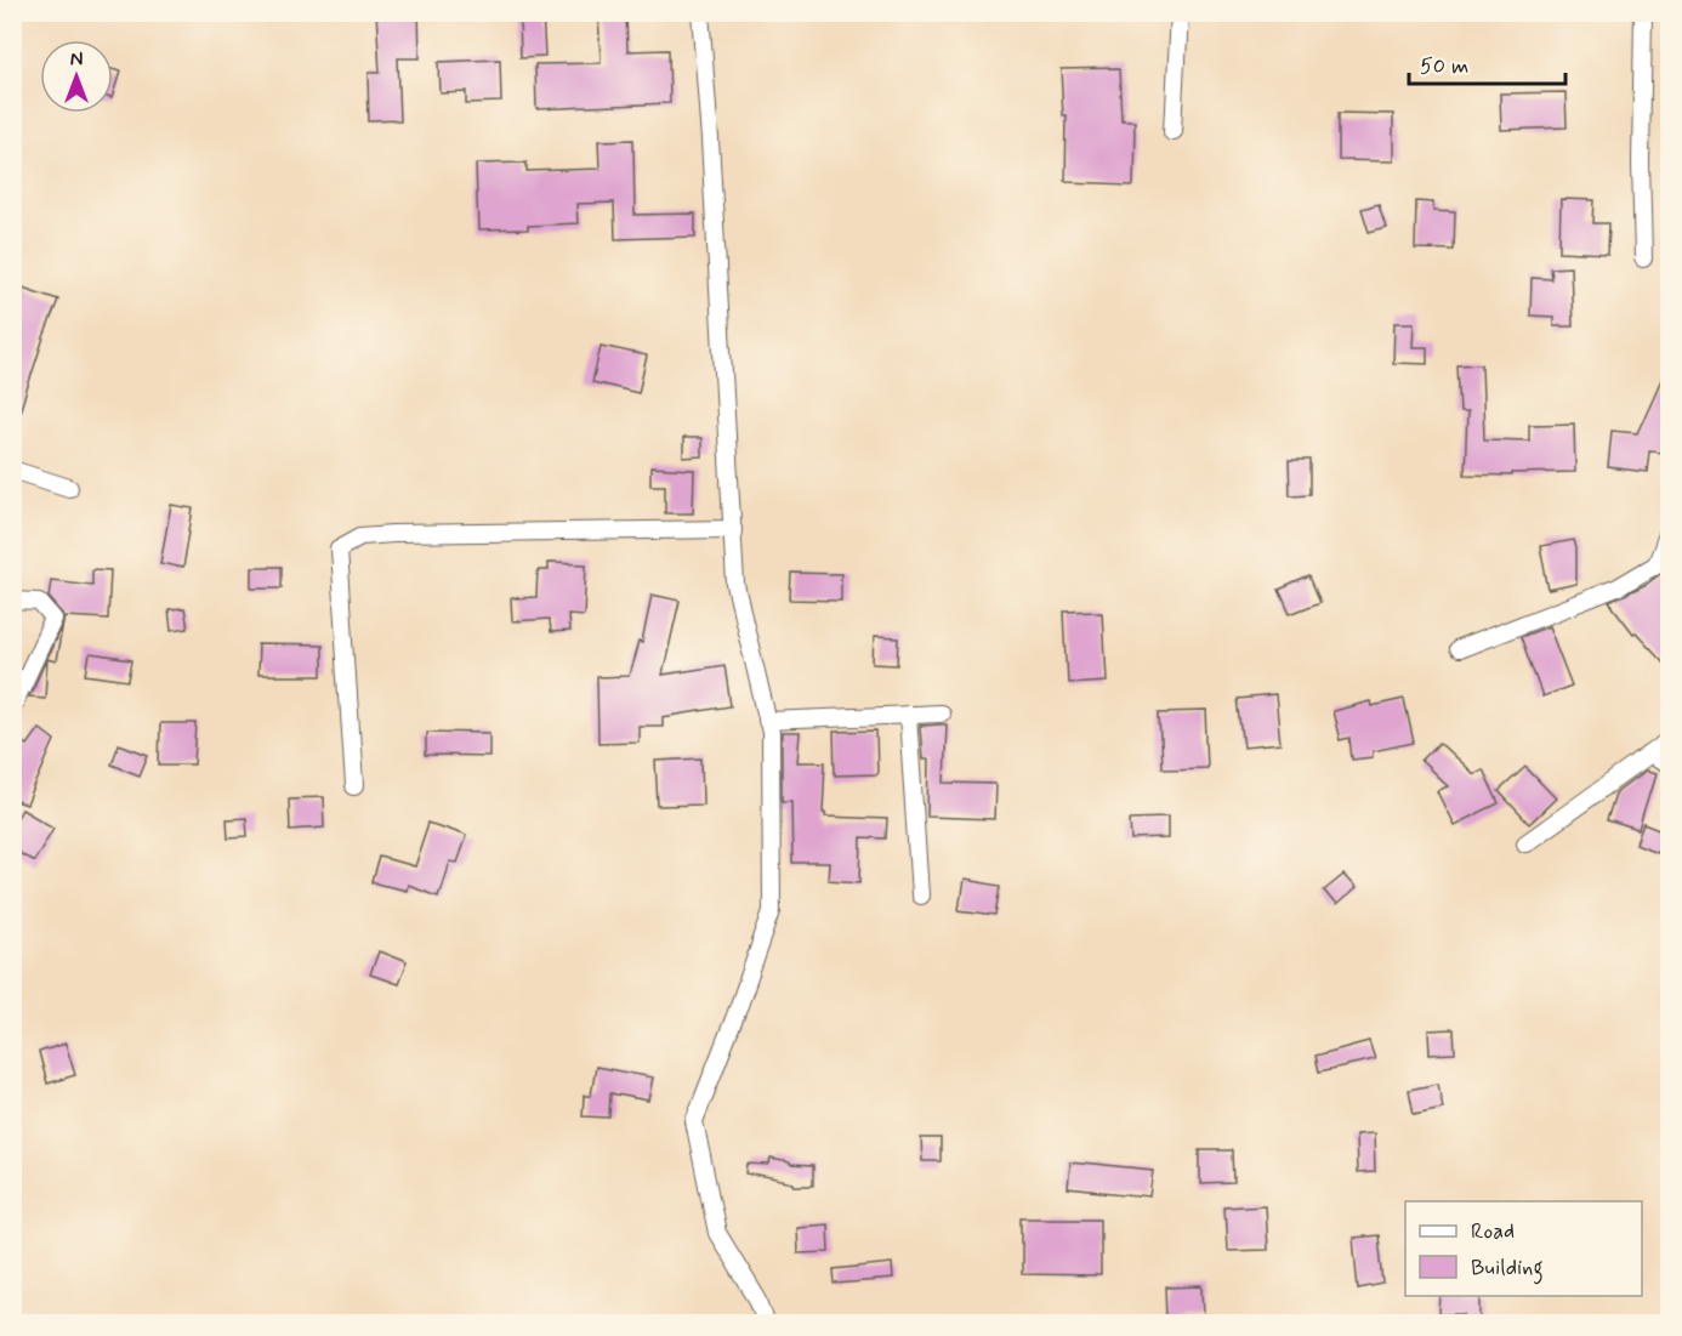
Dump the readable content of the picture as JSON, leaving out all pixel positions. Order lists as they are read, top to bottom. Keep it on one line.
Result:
{"legend":["Road","Building"],"scale_bar":"50 m","north":"top"}
